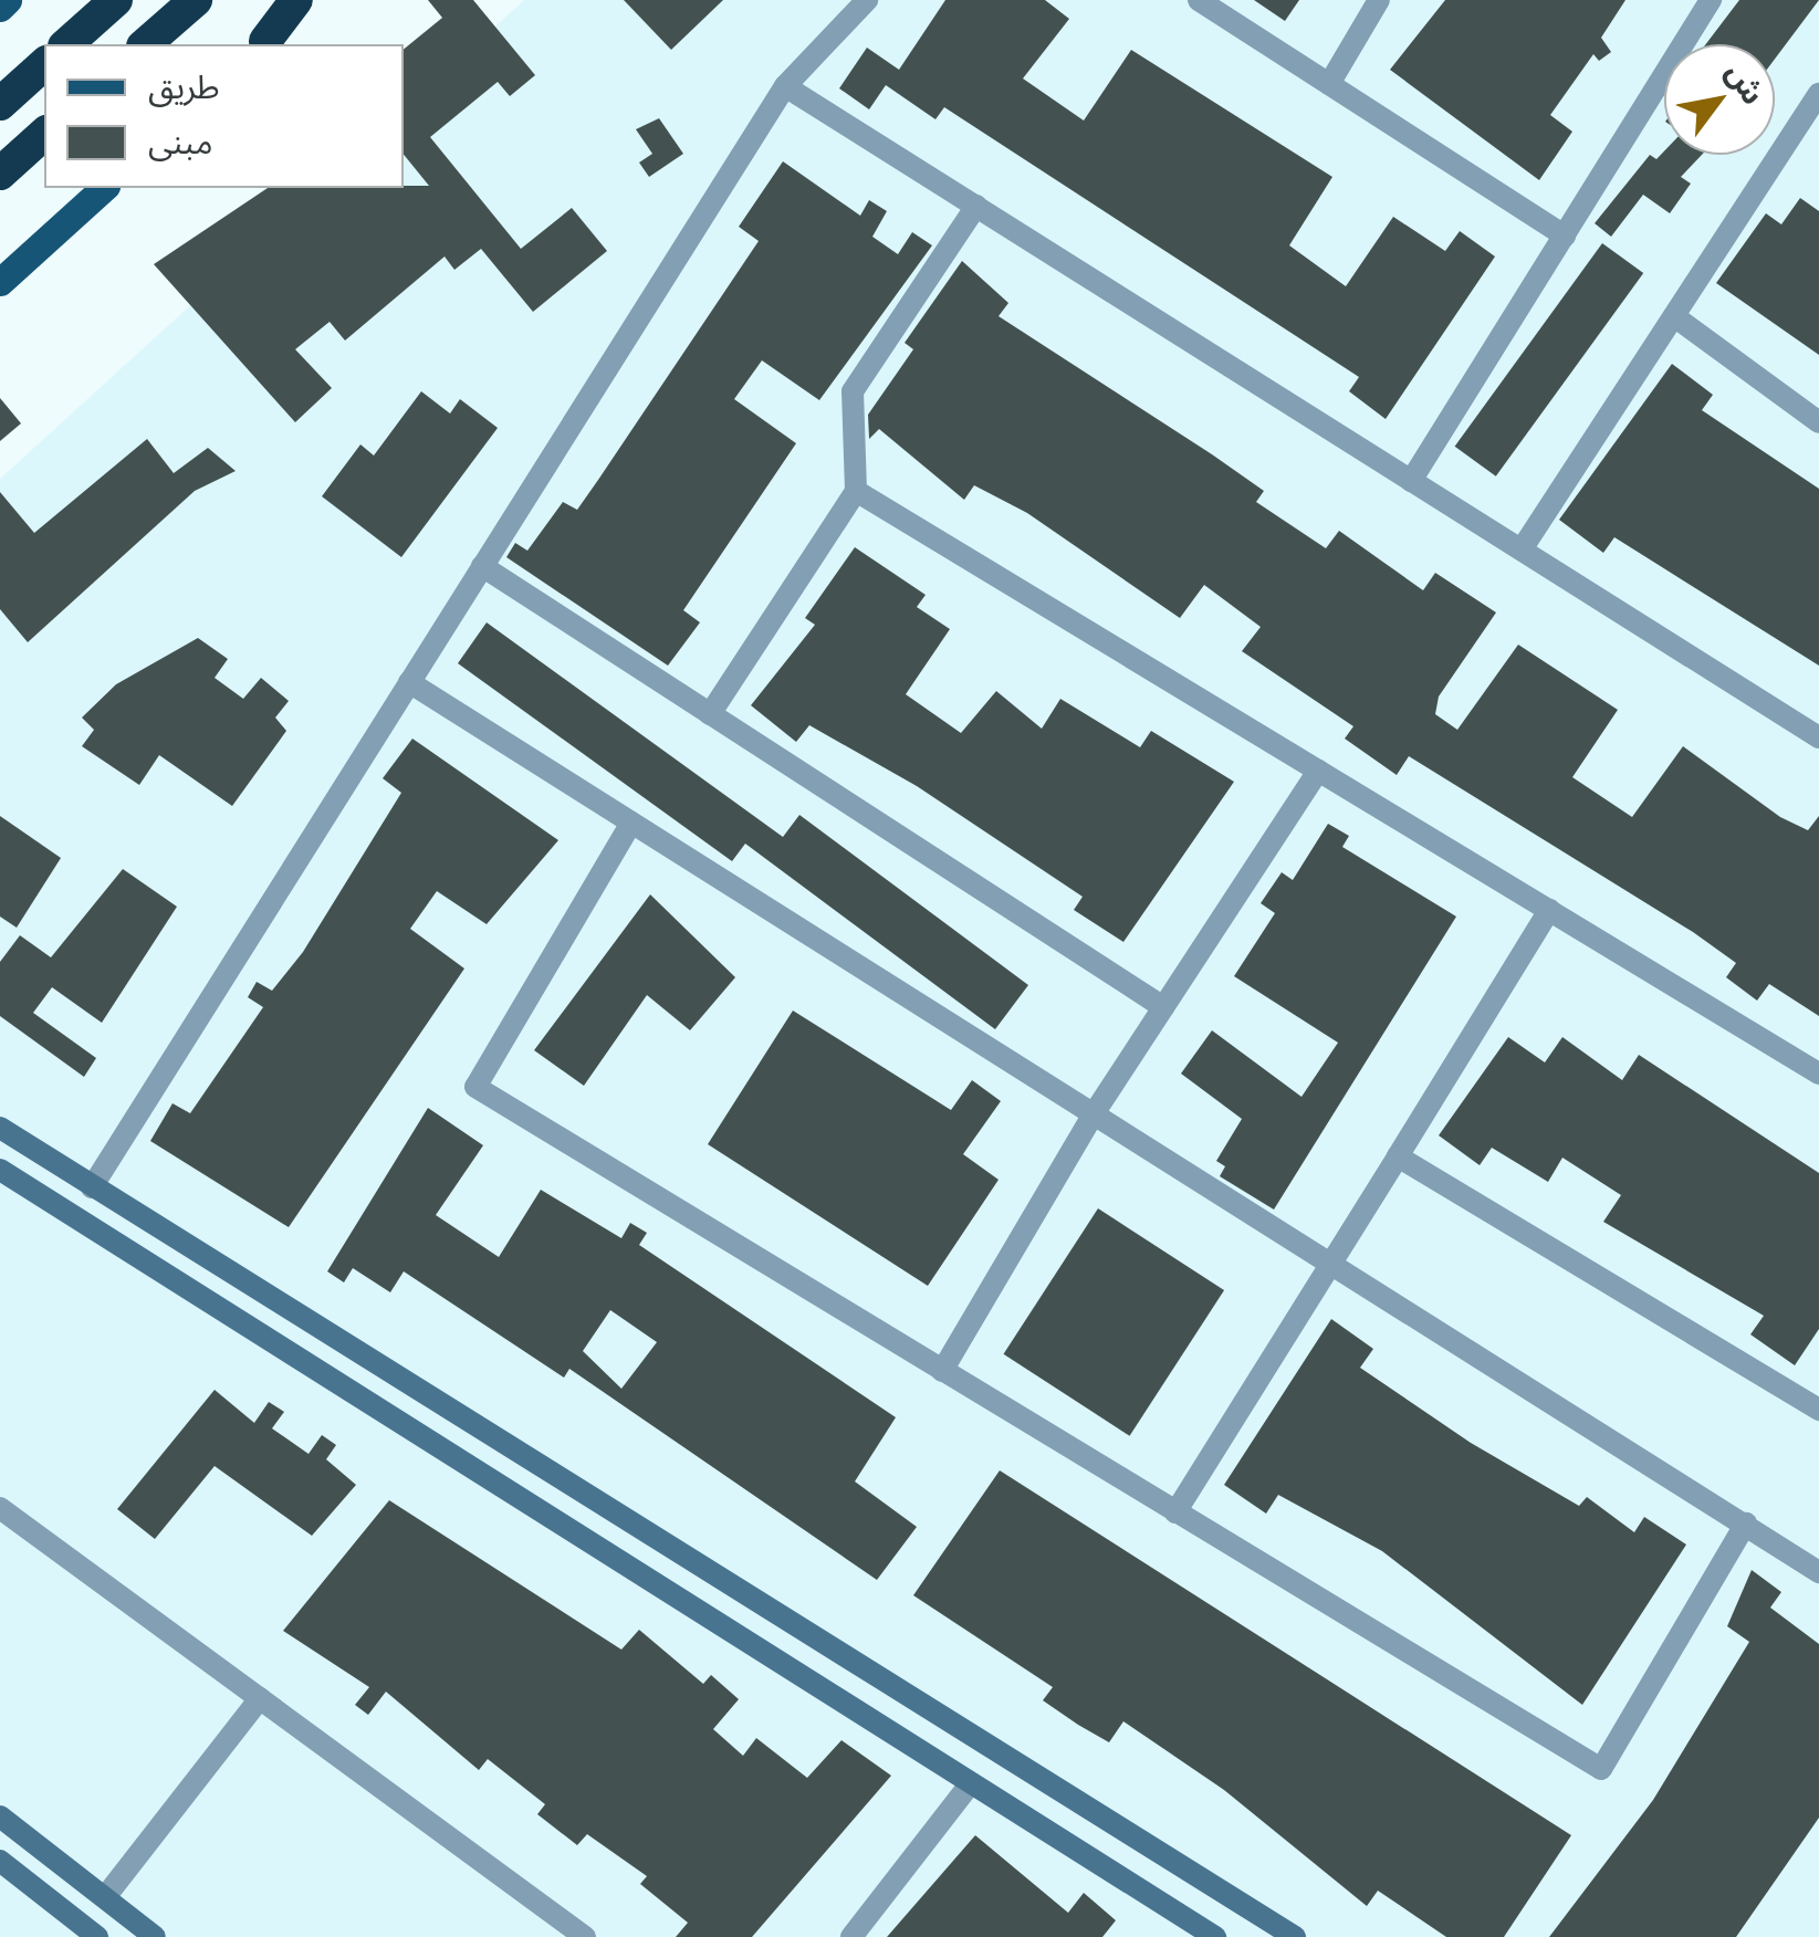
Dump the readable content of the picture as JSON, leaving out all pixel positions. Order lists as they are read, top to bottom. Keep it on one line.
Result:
{"legend":["طريق","مبنى"],"north":"top right"}
